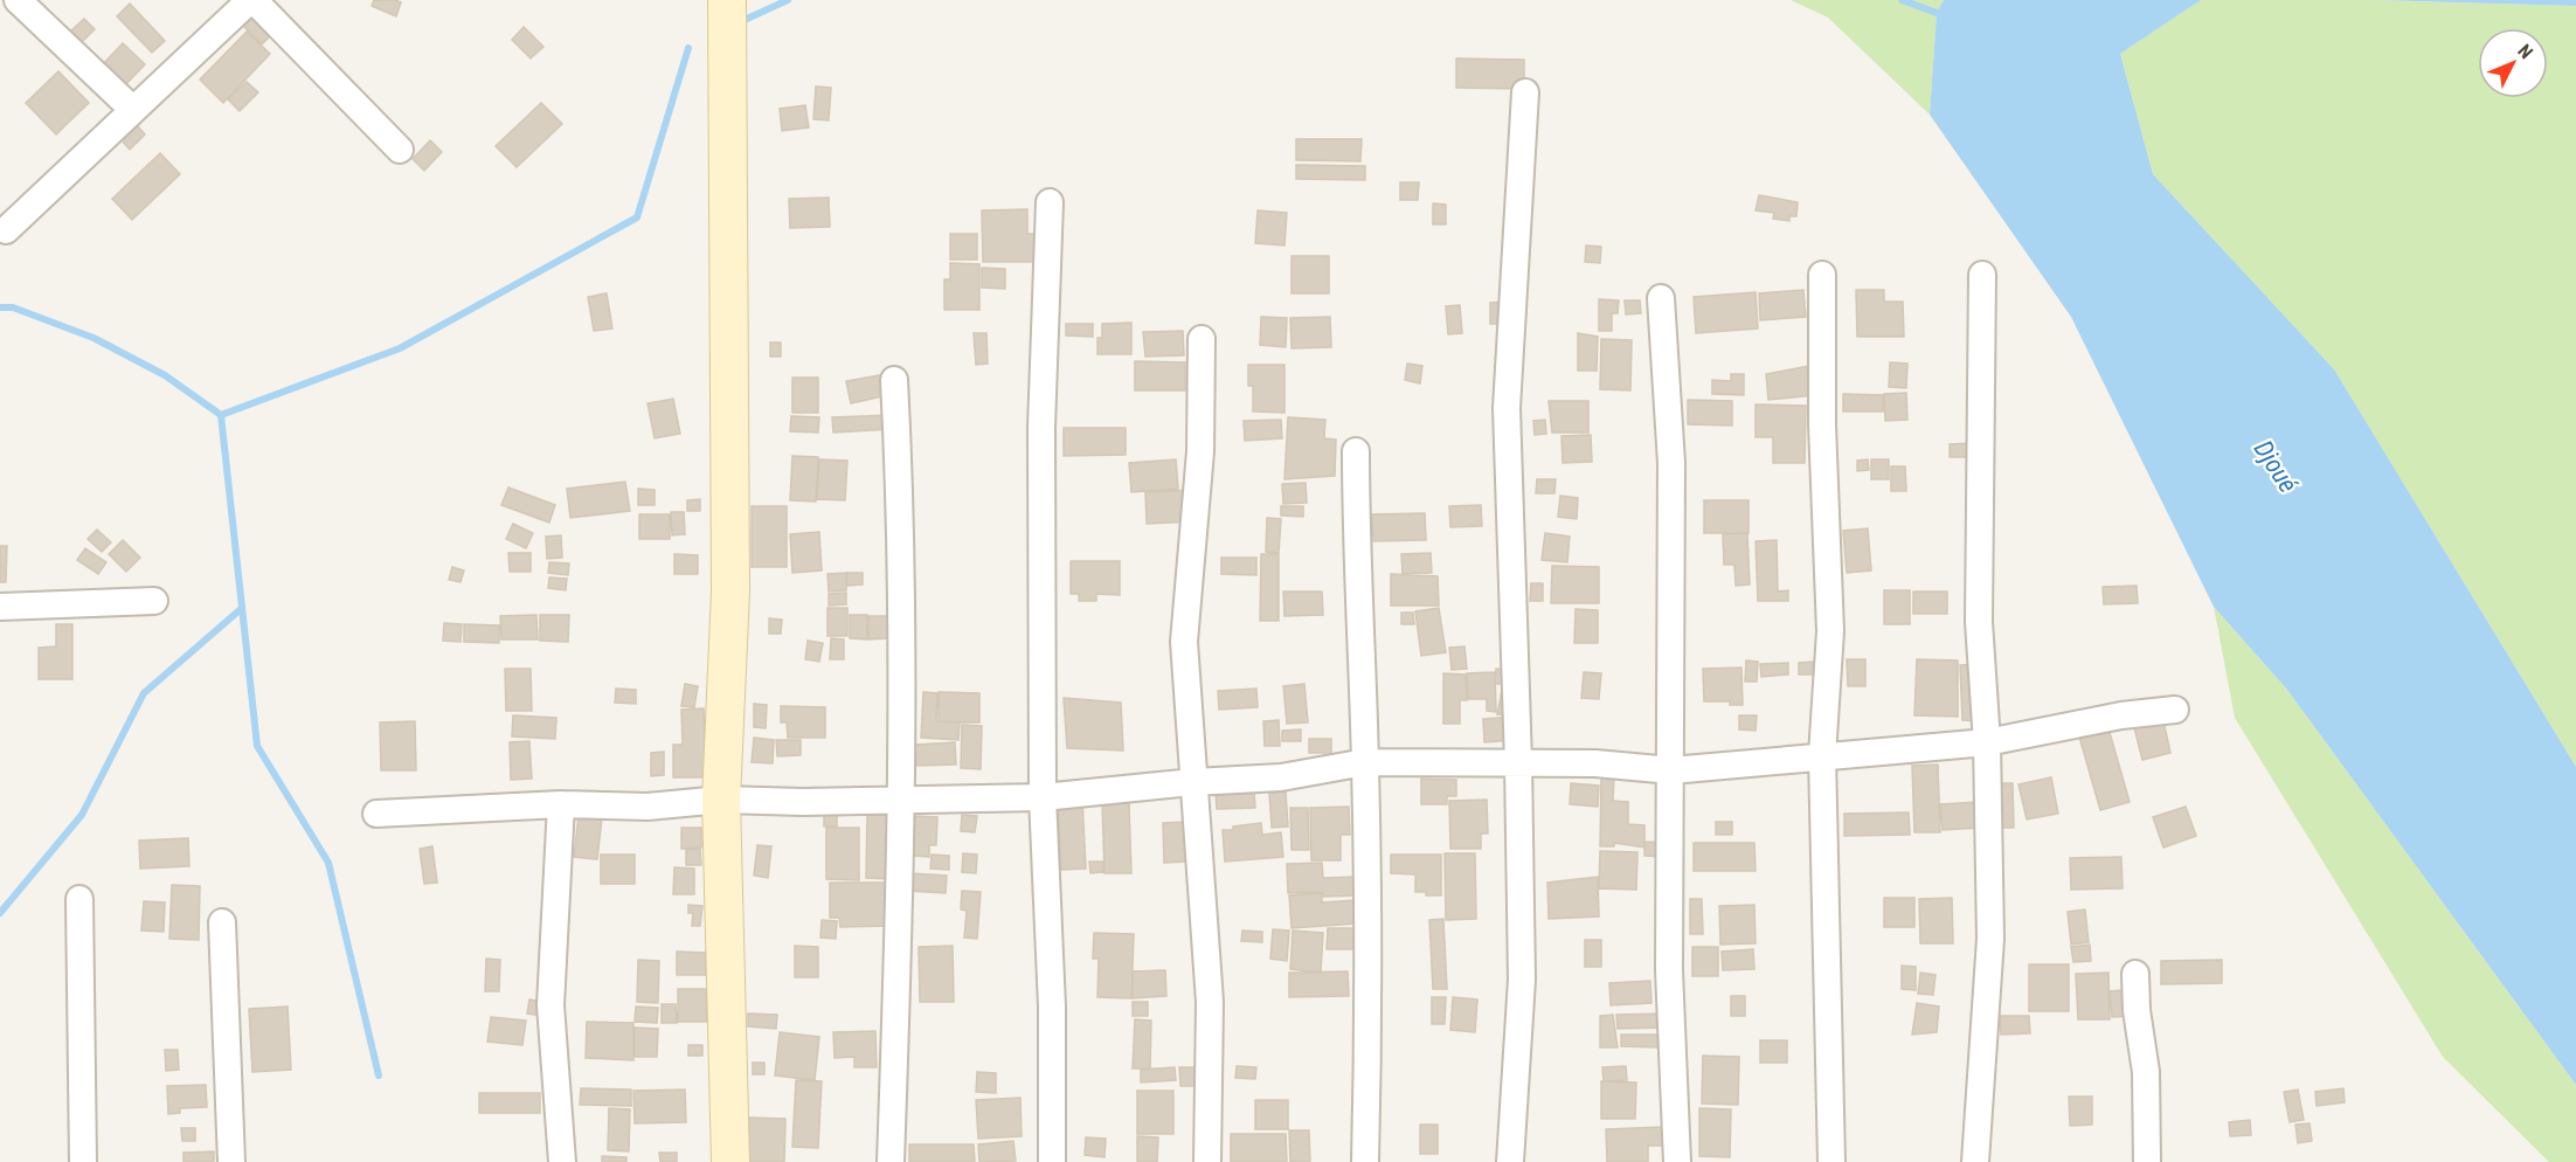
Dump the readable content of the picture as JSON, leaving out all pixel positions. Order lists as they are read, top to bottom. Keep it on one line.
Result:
{"water":["Djoué"],"north":"top right"}
